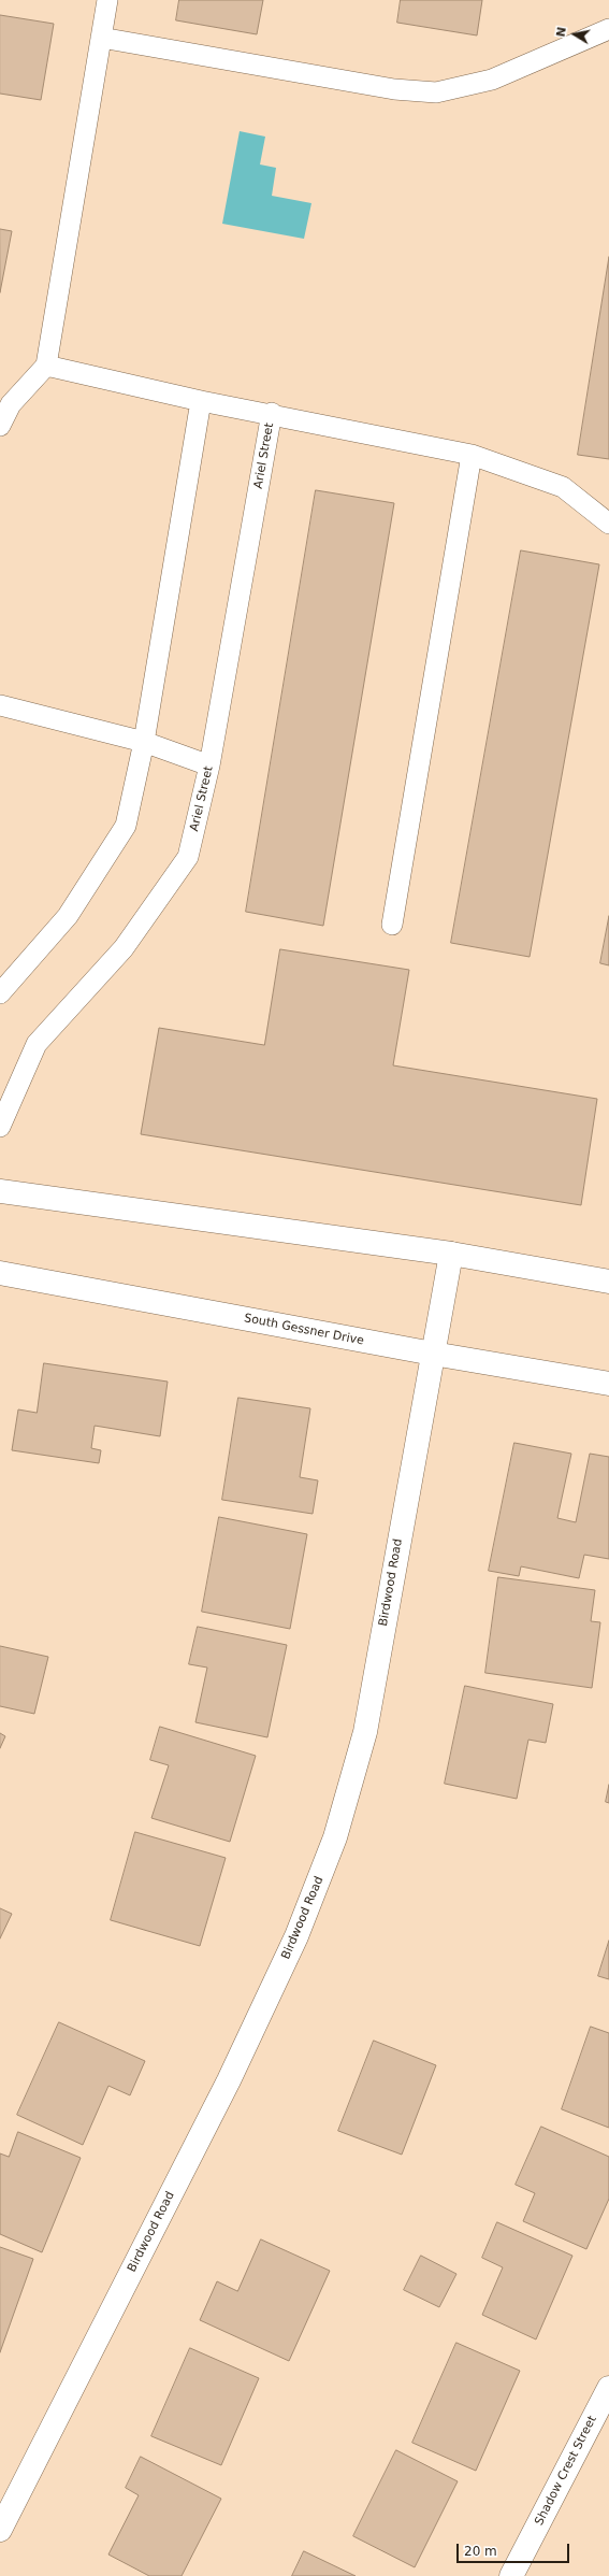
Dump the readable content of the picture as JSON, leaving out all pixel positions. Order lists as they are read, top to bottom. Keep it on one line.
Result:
{"streets":{"street":["South Gessner Drive","Birdwood Road","Shadow Crest Street"],"lane":["Ariel Street"]},"crossings":[["South Gessner Drive","Birdwood Road"]],"scale_bar":"20 m","north":"left"}
